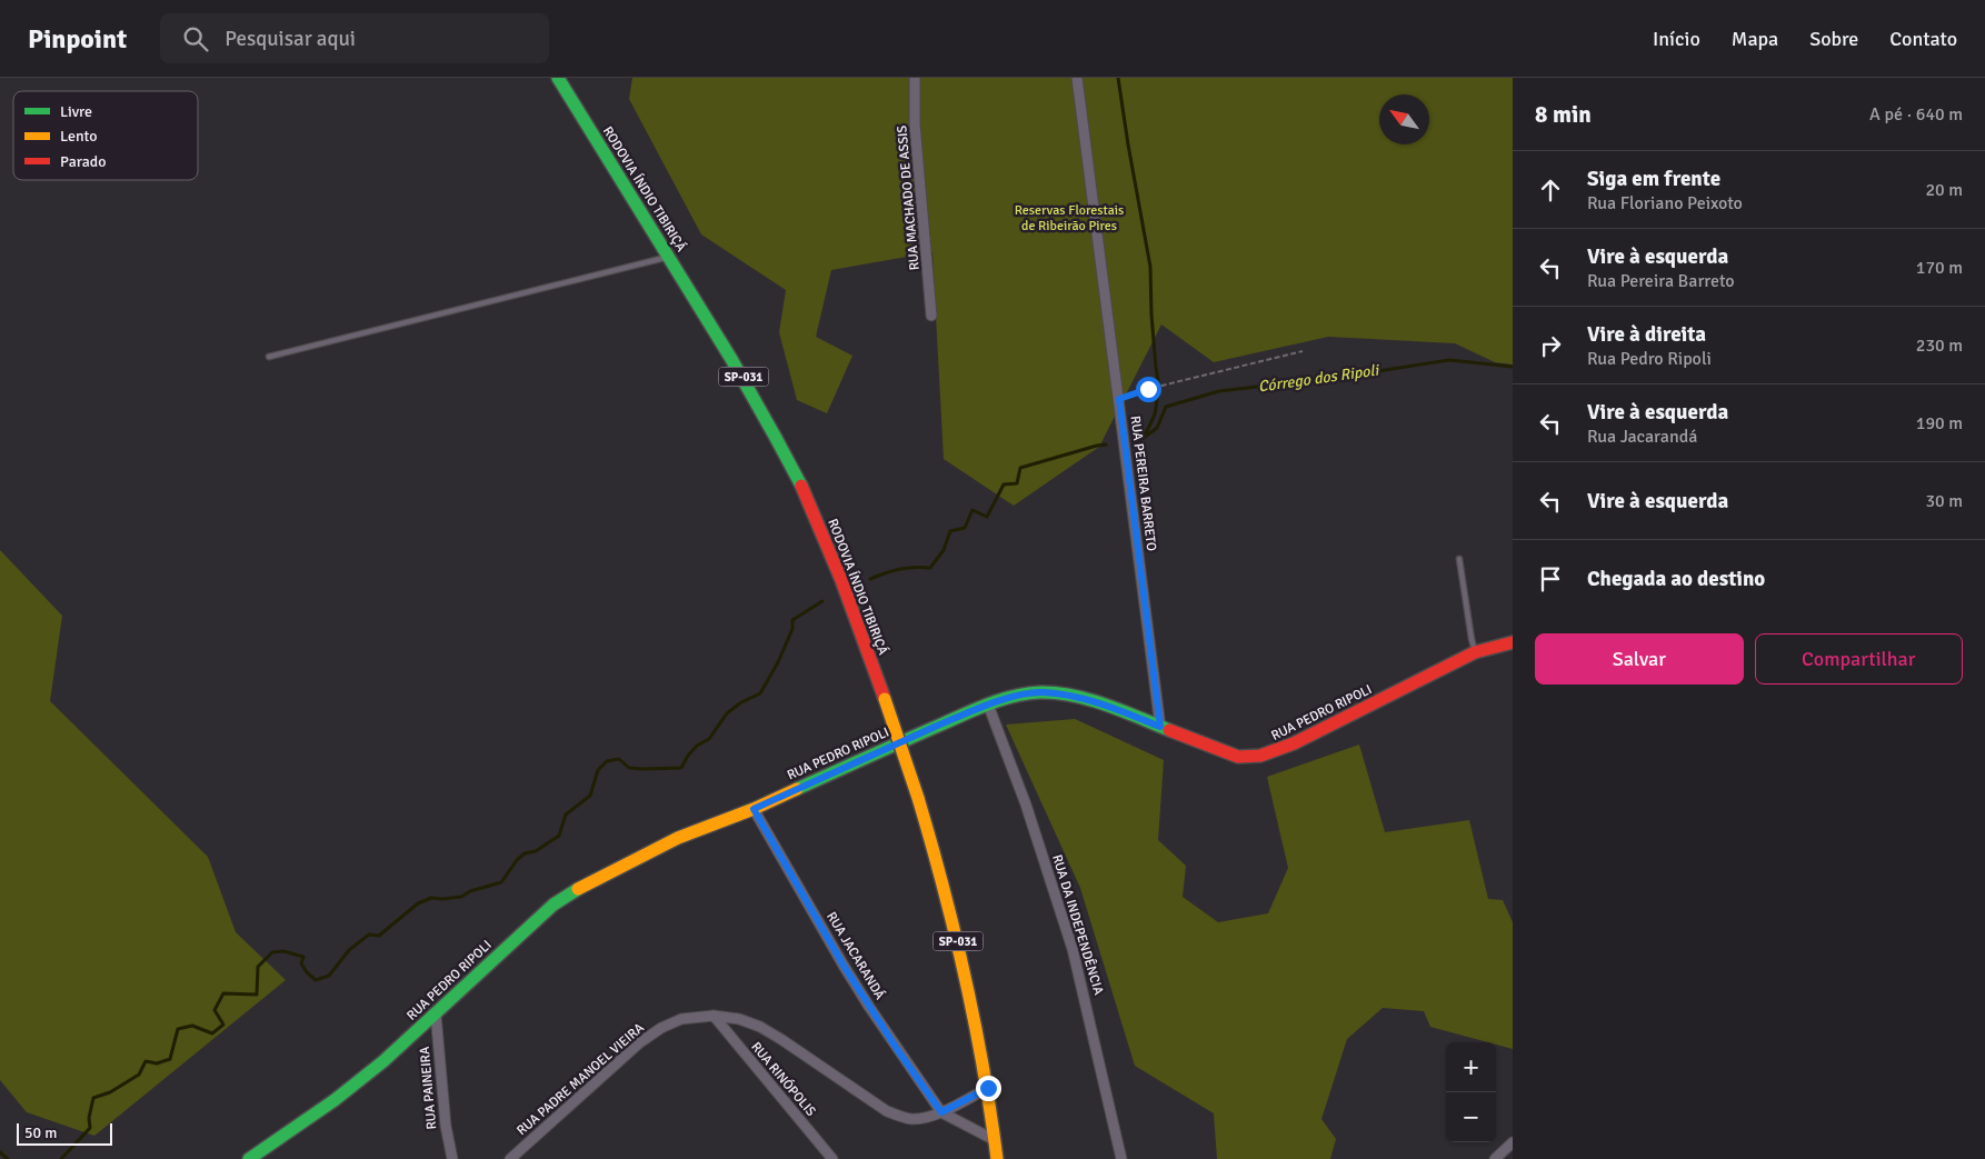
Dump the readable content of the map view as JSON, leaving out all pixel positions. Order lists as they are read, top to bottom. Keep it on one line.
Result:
{"streets":{"main road":["RODOVIA ÍNDIO TIBIRIÇÁ","SP-031","RUA PEDRO RIPOLI"],"street":["RUA MACHADO DE ASSIS","RUA PEREIRA BARRETO","RUA DA INDEPENDÊNCIA","RUA JACARANDÁ","RUA PADRE MANOEL VIEIRA","RUA RINÓPOLIS","RUA PAINEIRA"]},"crossings":[["RODOVIA ÍNDIO TIBIRIÇÁ","RUA PADRE MANOEL VIEIRA"],["RUA PEREIRA BARRETO","RUA PEDRO RIPOLI"],["RUA PEDRO RIPOLI","RUA DA INDEPENDÊNCIA"],["RUA PEDRO RIPOLI","RUA JACARANDÁ"],["RUA PEDRO RIPOLI","RUA PAINEIRA"],["RUA JACARANDÁ","RUA PADRE MANOEL VIEIRA"],["RUA PADRE MANOEL VIEIRA","RUA RINÓPOLIS"]],"water":["Córrego dos Ripoli"],"parks":["Reservas Florestais de Ribeirão Pires"],"legend":["Livre","Lento","Parado"],"scale_bar":"50 m","north":"top left","page":{"header":"Pinpoint","search":"Pesquisar aqui","nav":["Início","Mapa","Sobre","Contato"],"heading":["8 min","A pé · 640 m"],"list":[["Siga em frente","Rua Floriano Peixoto","20 m"],["Vire à esquerda","Rua Pereira Barreto","170 m"],["Vire à direita","Rua Pedro Ripoli","230 m"],["Vire à esquerda","Rua Jacarandá","190 m"],["Vire à esquerda","30 m"],"Chegada ao destino"],"buttons":["Salvar","Compartilhar"],"map_buttons":["+","−"],"scale":"50 m"}}
